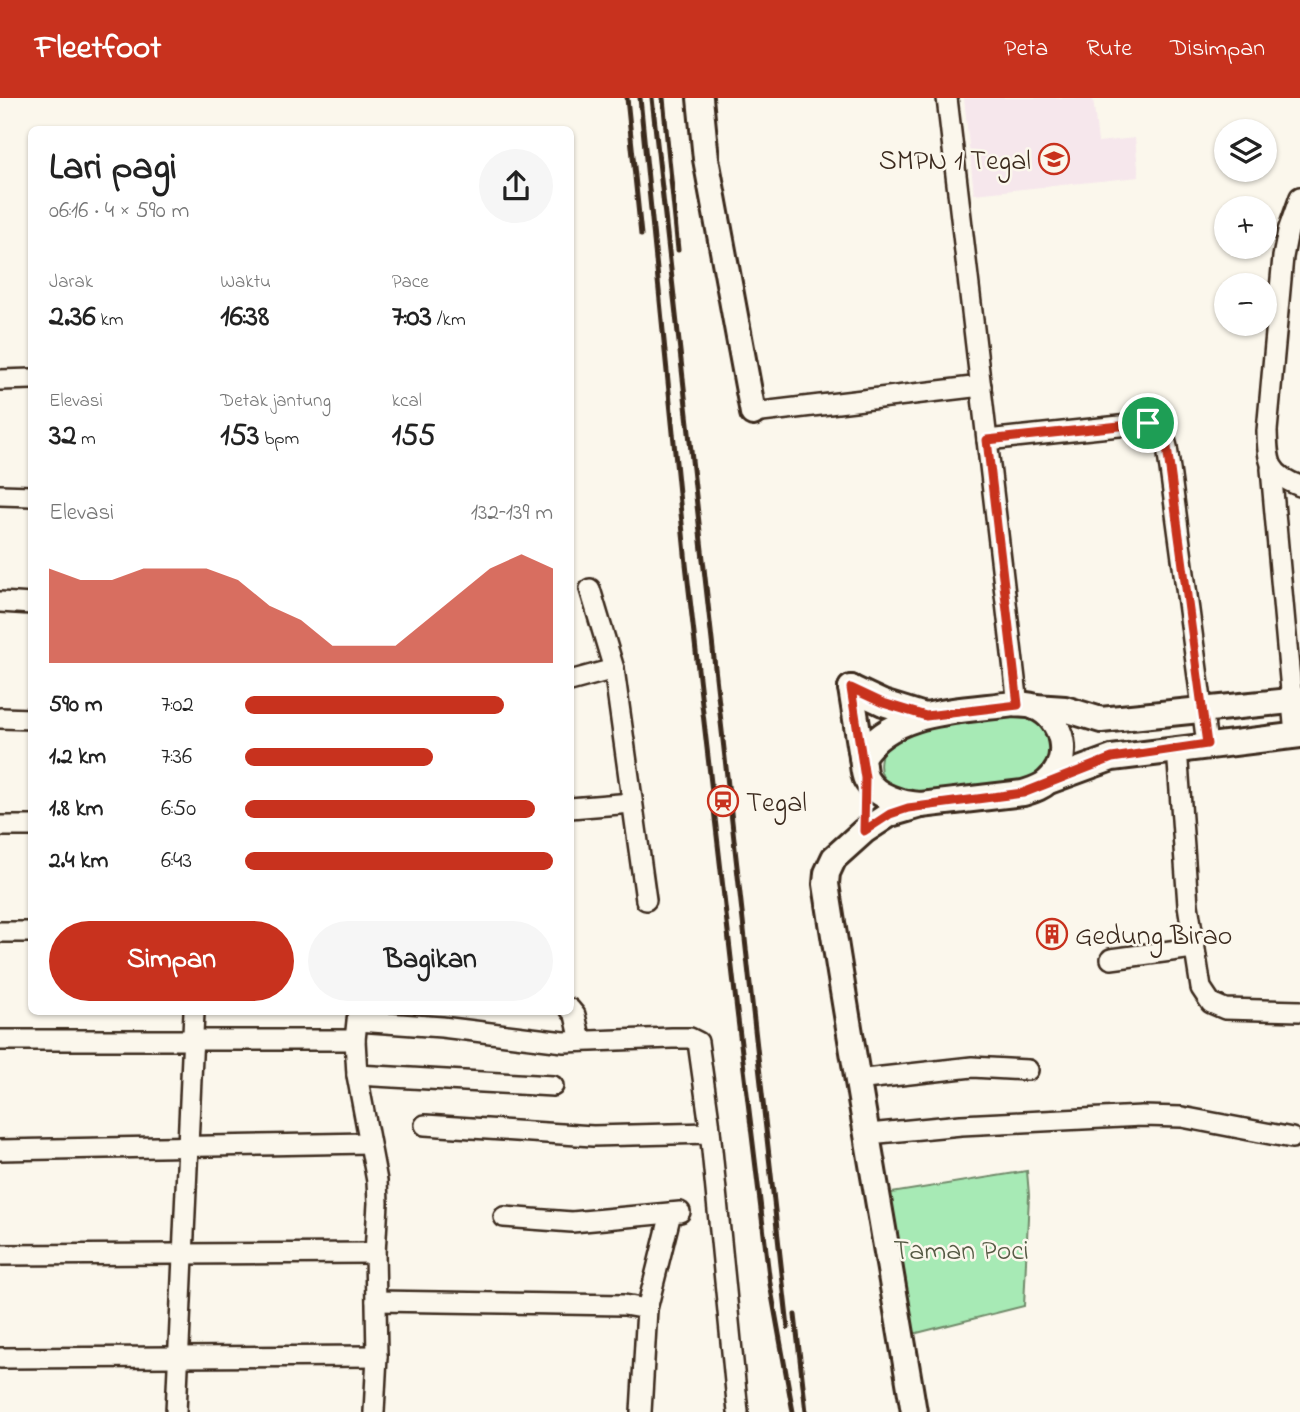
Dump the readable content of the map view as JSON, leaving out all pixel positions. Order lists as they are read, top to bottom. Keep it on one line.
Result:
{"parks":["Taman Poci"],"places":{"school or university":["SMPN 1 Tegal"],"station":["Tegal"],"building":["Gedung Birao"]},"page":{"header":"Fleetfoot","nav":["Peta","Rute","Disimpan"],"map_buttons":["+","−"],"heading":["Lari pagi","06:16 · 4 × 590 m"],"stats":[["Jarak","2.36 km"],["Waktu","16:38"],["Pace","7:03 /km"],["Elevasi","32 m"],["Detak jantung","153 bpm"],["kcal","155"]],"chart":["Elevasi","132–139 m"],"list":[{"name":"590 m","note":"7:02"},{"name":"1.2 km","note":"7:36"},{"name":"1.8 km","note":"6:50"},{"name":"2.4 km","note":"6:43"}],"buttons":["Simpan","Bagikan"]}}
